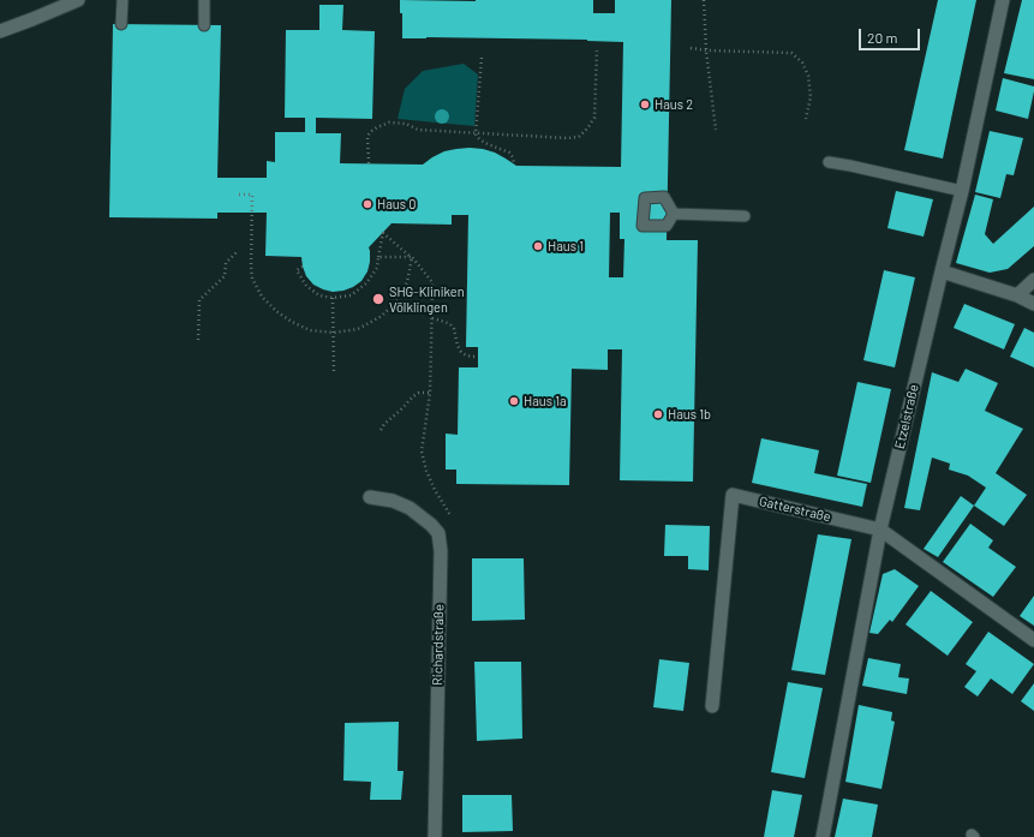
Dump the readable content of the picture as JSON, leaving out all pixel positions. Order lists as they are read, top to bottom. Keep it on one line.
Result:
{"streets":{"street":["Etzelstraße","Gatterstraße","Richardstraße"]},"crossings":[["Etzelstraße","Gatterstraße"]],"places":["Haus 2","Haus 0","Haus 1","SHG-Kliniken Völklingen","Haus 1a","Haus 1b"],"scale_bar":"20 m"}
